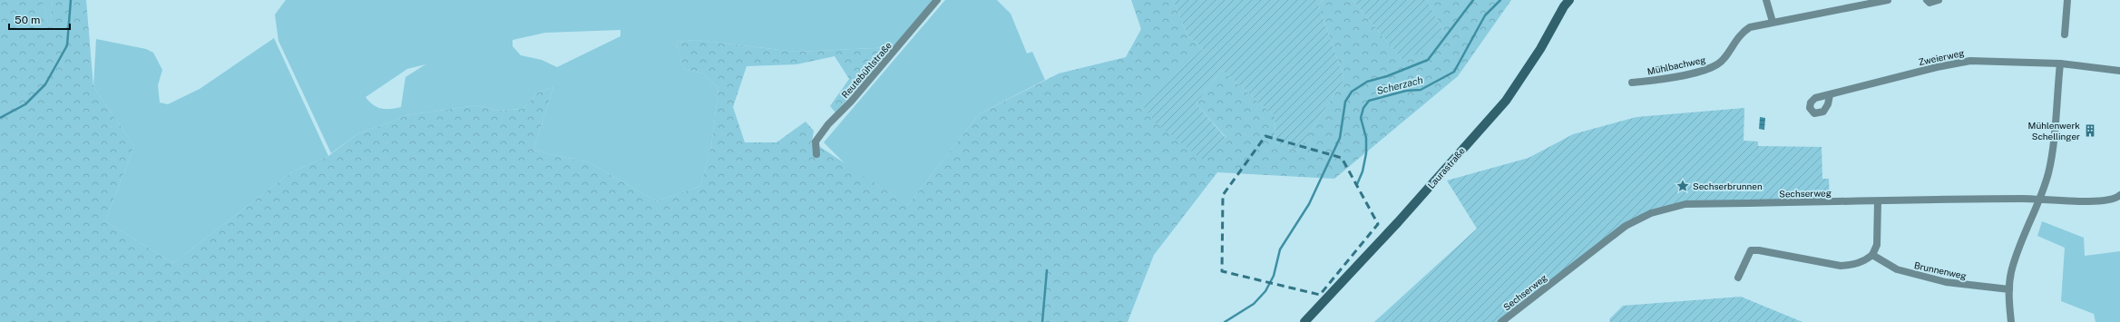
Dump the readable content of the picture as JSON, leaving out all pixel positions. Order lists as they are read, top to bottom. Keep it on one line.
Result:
{"streets":{"street":["Zweierweg","Mühlbachweg","Reutebühlstraße","Laurastraße","Sechserweg","Brunnenweg"]},"water":["Scherzach"],"places":{"building":["Mühlenwerk Schellinger"],"place":["Sechserbrunnen"]},"scale_bar":"50 m"}
